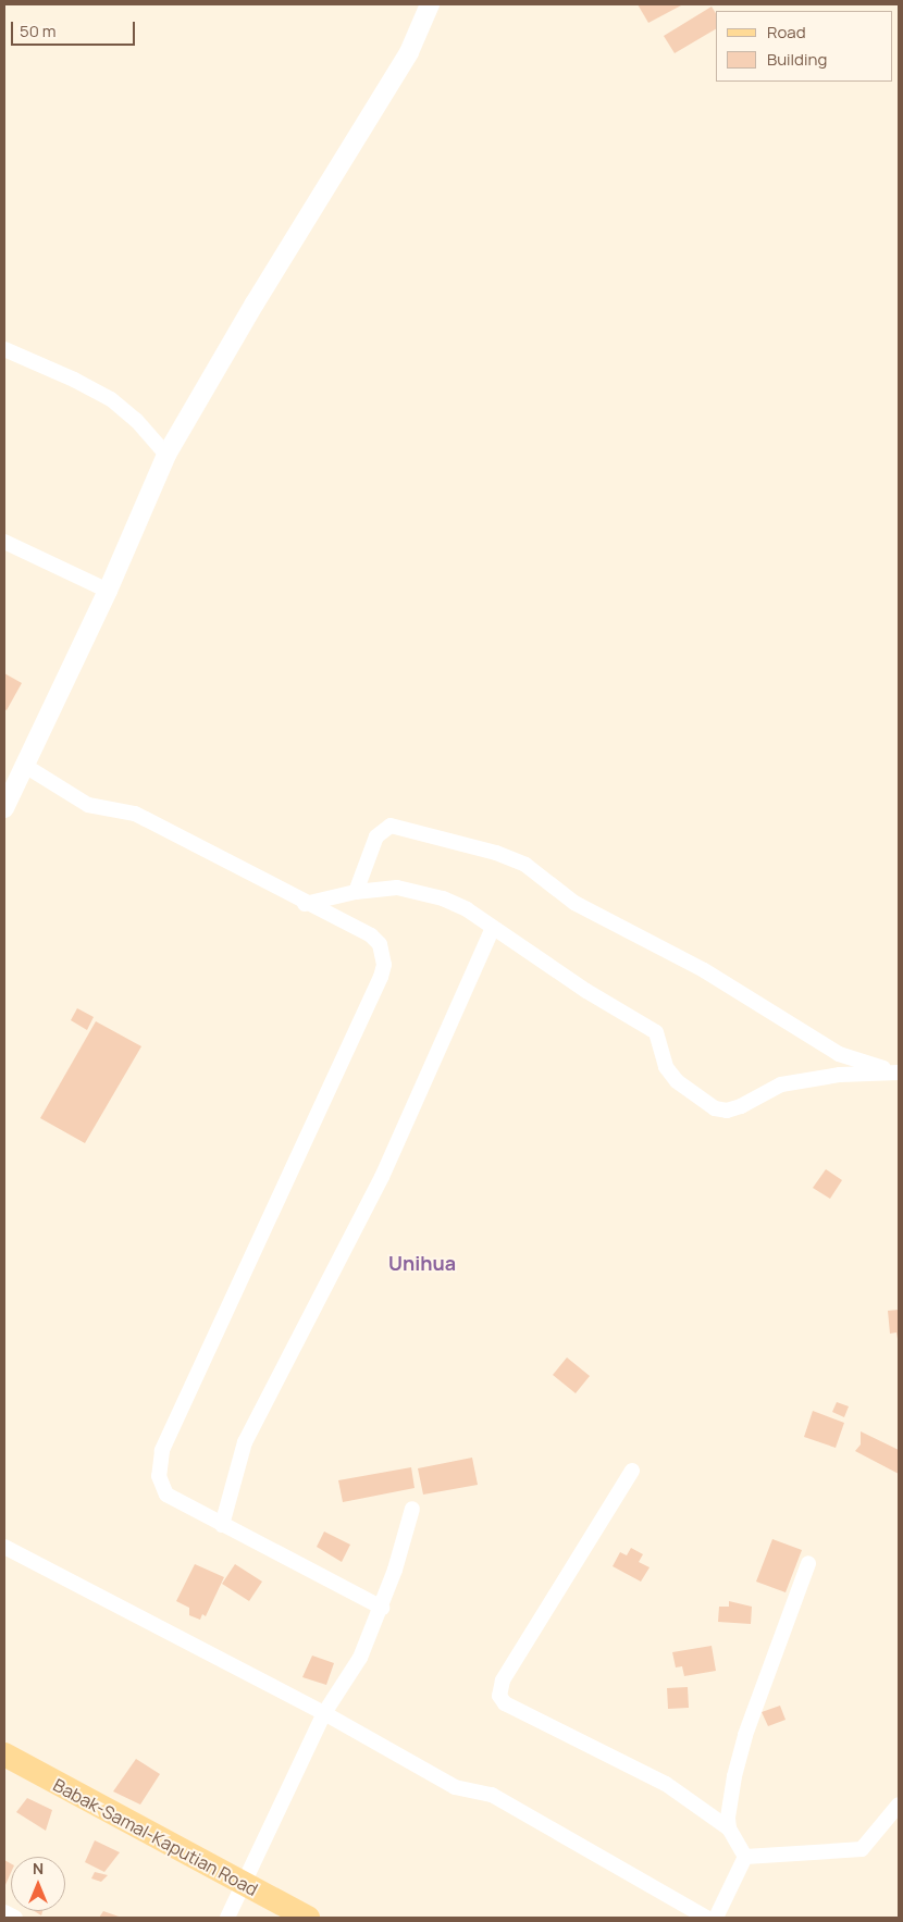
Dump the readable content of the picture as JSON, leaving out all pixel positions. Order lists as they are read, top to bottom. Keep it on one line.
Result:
{"streets":{"main road":["Babak-Samal-Kaputian Road"]},"districts":["Unihua"],"legend":["Road","Building"],"scale_bar":"50 m","north":"top"}
